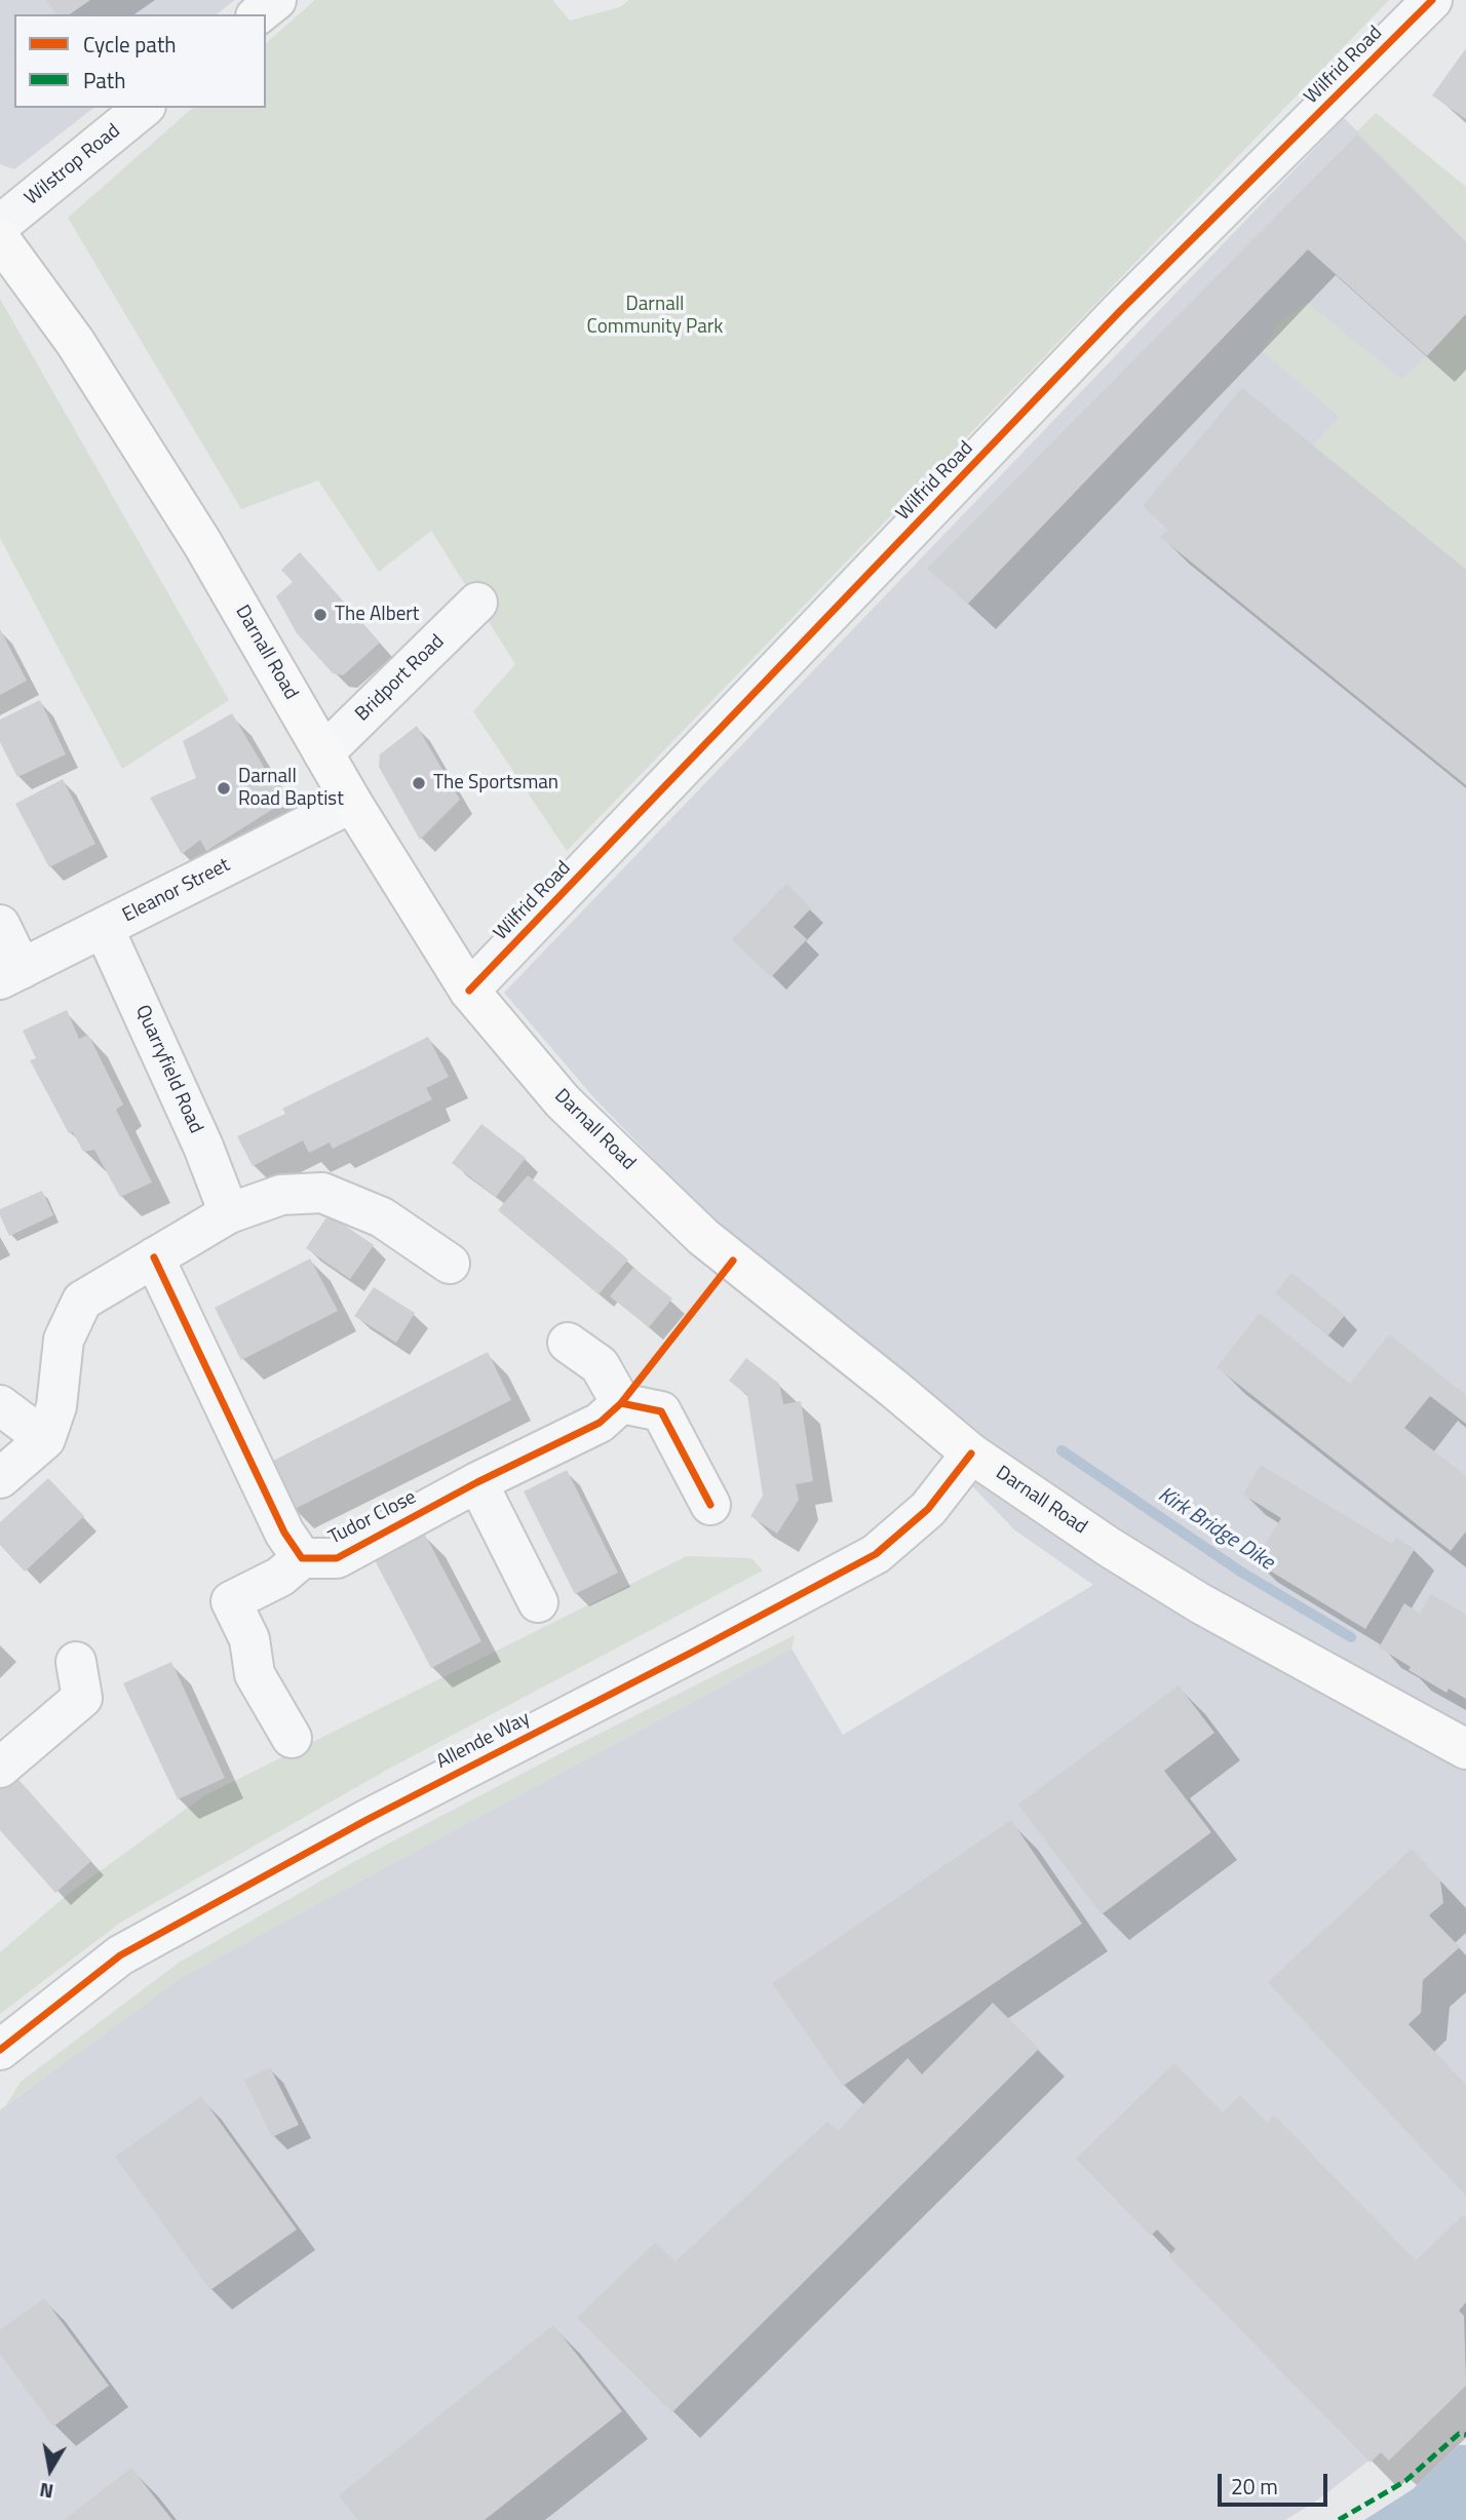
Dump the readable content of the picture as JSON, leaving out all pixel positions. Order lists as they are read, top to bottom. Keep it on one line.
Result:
{"streets":{"main road":["Darnall Road"],"street":["Wilfrid Road","Wilstrop Road","Bridport Road","Eleanor Street","Quarryfield Road","Tudor Close","Allende Way"]},"crossings":[["Wilfrid Road","Darnall Road"],["Darnall Road","Bridport Road"],["Darnall Road","Eleanor Street"],["Darnall Road","Allende Way"],["Eleanor Street","Quarryfield Road"]],"water":["Kirk Bridge Dike"],"parks":["Darnall Community Park"],"places":["The Albert","The Sportsman","Darnall Road Baptist"],"legend":["Cycle path","Path"],"scale_bar":"20 m","north":"bottom"}
